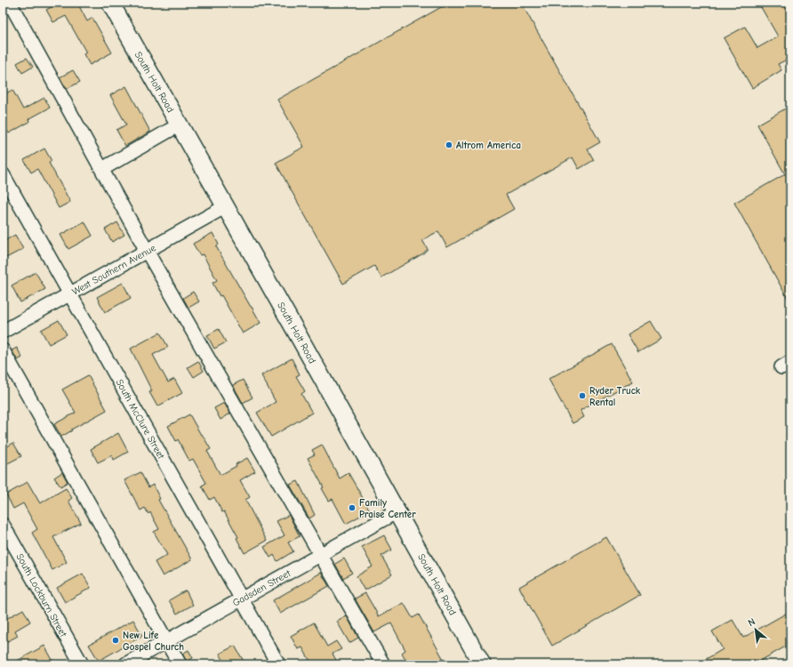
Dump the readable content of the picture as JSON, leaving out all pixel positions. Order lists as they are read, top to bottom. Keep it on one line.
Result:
{"streets":{"main road":["South Holt Road"],"street":["West Southern Avenue","South McClure Street","Gadsden Street","South Lockburn Street"]},"crossings":[["South Holt Road","West Southern Avenue"],["South Holt Road","Gadsden Street"],["West Southern Avenue","South McClure Street"],["South McClure Street","Gadsden Street"]],"places":["Altrom America","Ryder Truck Rental","Family Praise Center","New Life Gospel Church"],"north":"top left"}
